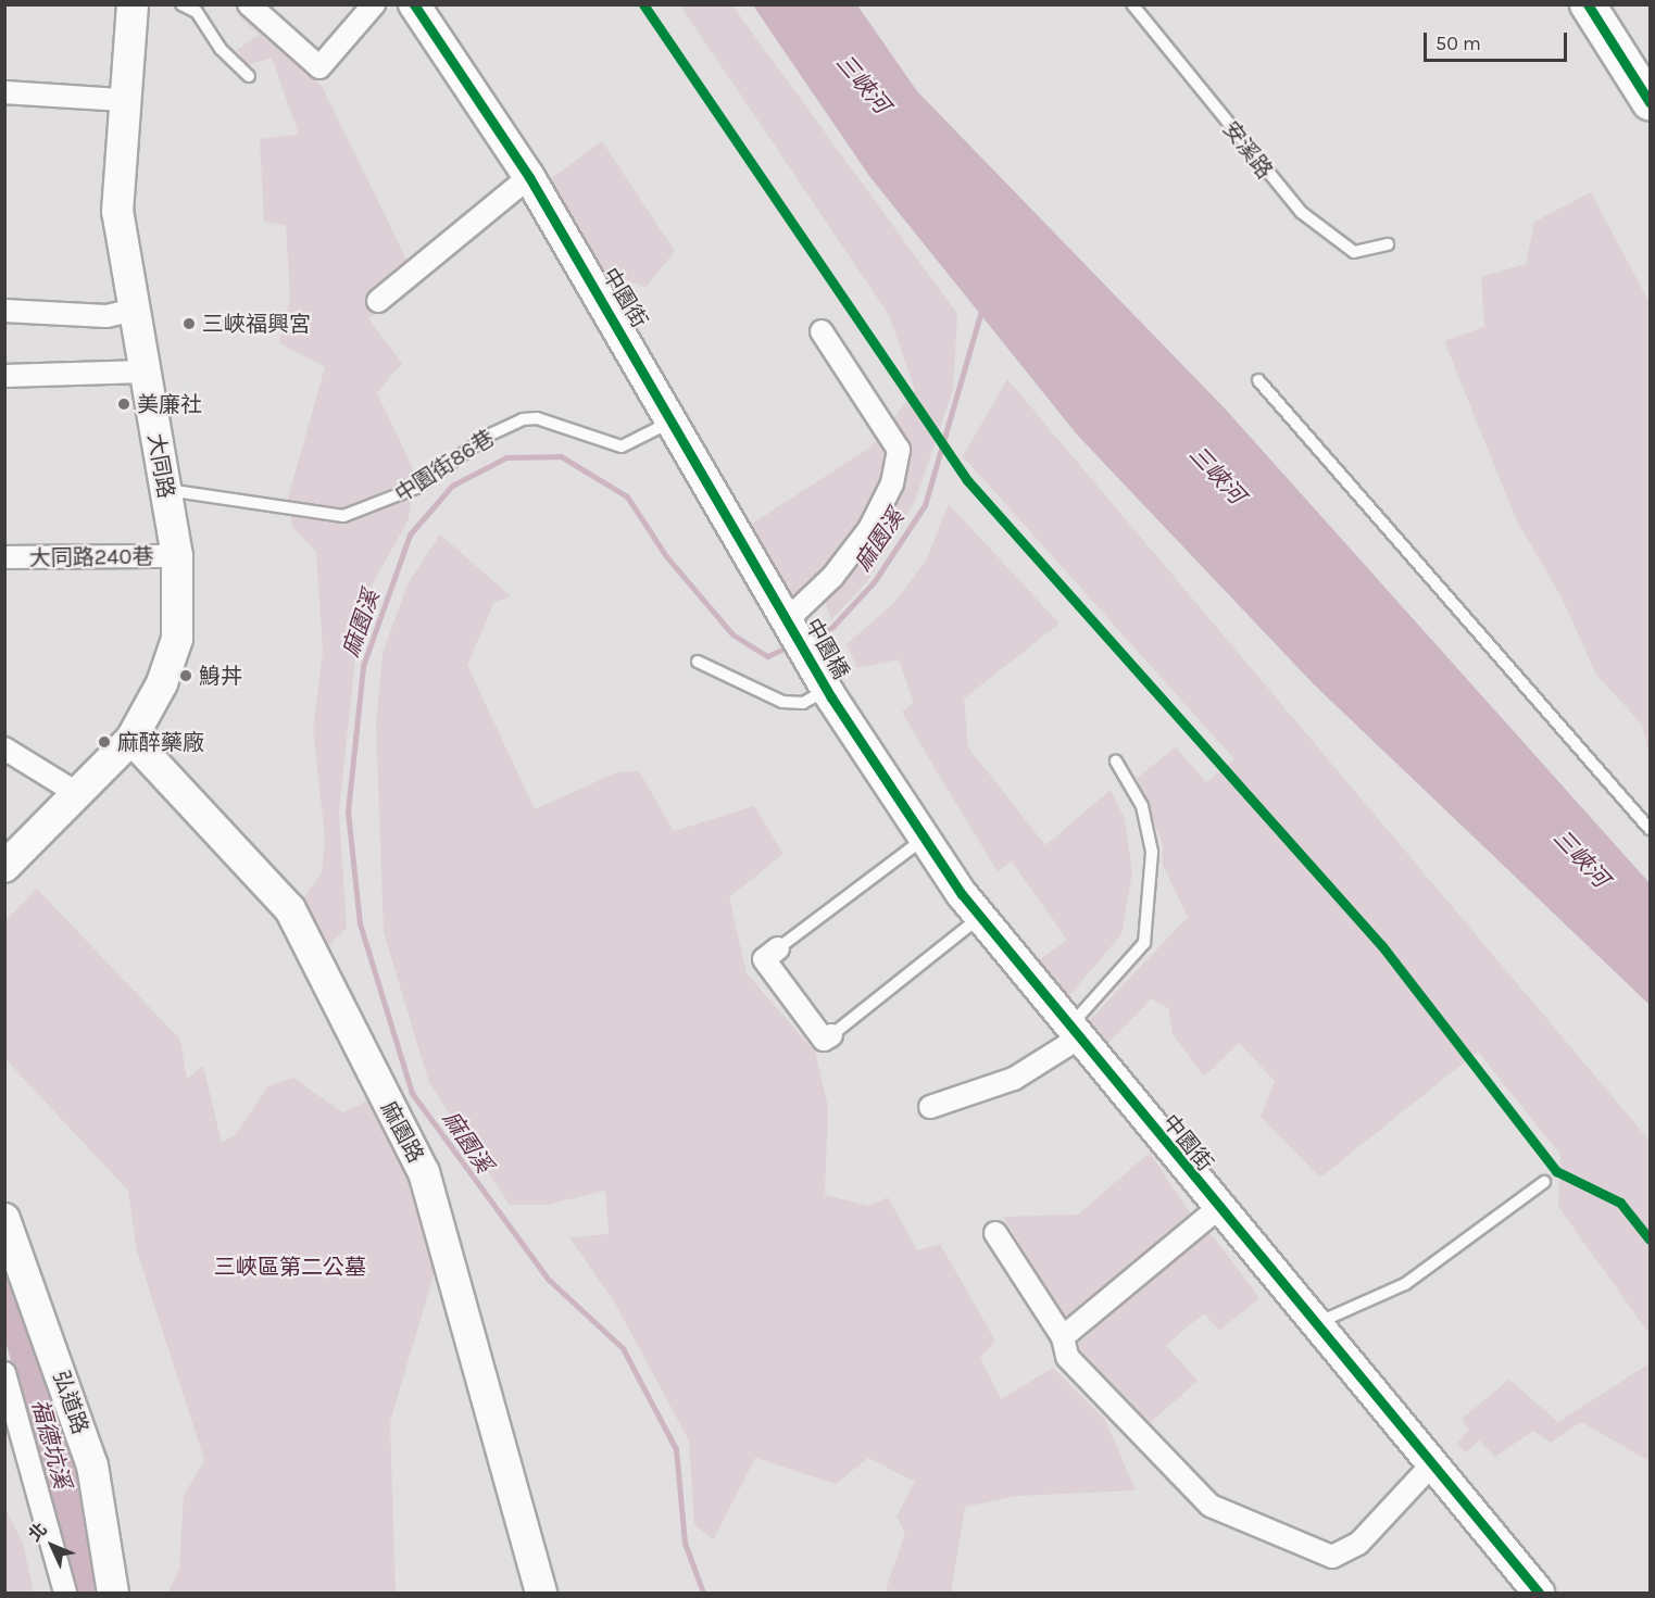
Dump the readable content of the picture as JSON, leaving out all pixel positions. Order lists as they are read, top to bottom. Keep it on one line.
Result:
{"streets":{"street":["中園街","大同路","大同路240巷","中園橋","麻園路","弘道路"],"lane":["安溪路","中園街86巷"]},"crossings":[["中園街","中園街86巷"],["中園街","中園橋"],["大同路","中園街86巷"],["大同路","大同路240巷"],["大同路","麻園路"]],"water":["三峽河","麻園溪","福德坑溪"],"parks":["三峽區第二公墓"],"places":["三峽福興宮","美廉社","鯓丼","麻醉藥廠"],"scale_bar":"50 m","north":"top left"}
